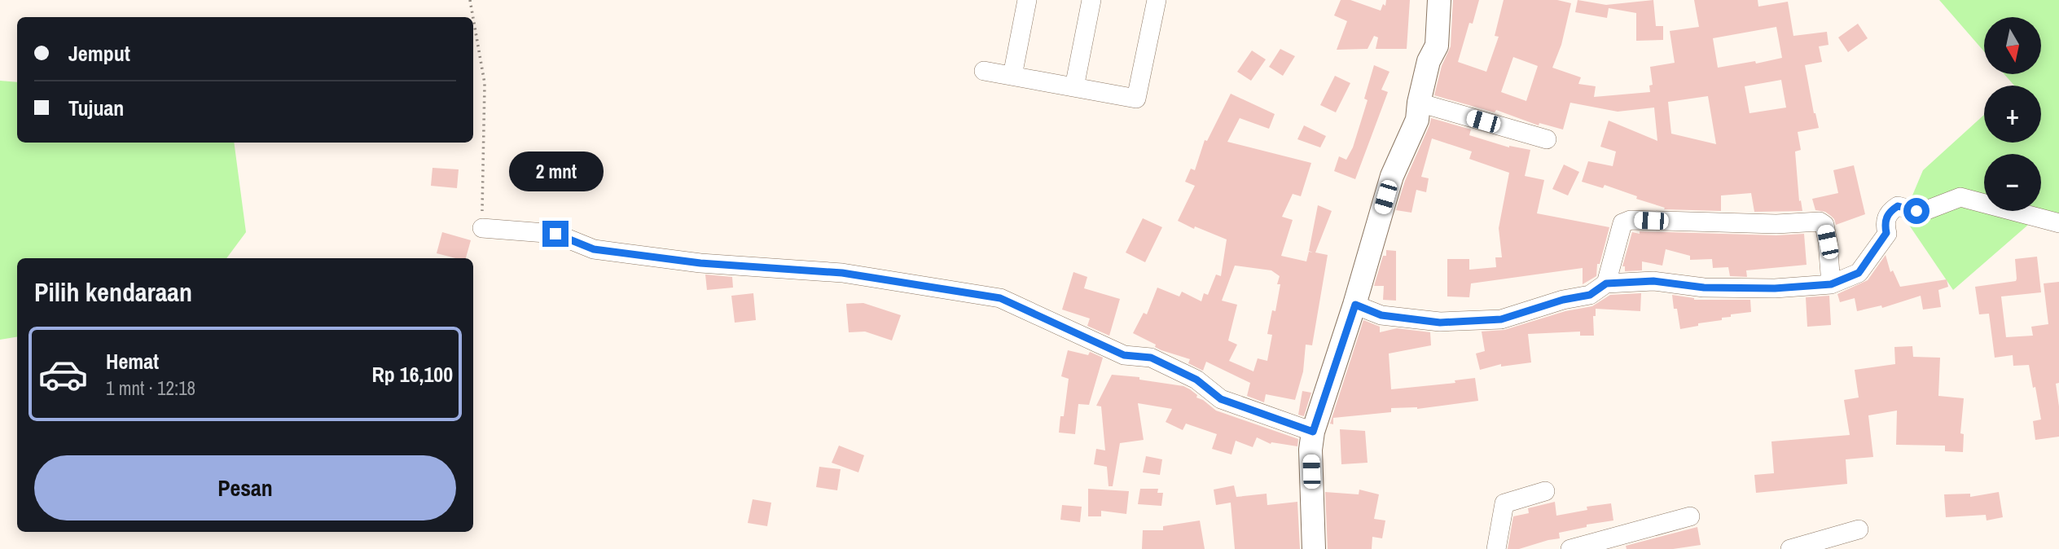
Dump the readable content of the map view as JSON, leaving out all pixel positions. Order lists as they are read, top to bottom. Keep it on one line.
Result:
{"north":"bottom","page":{"map_buttons":["+","−"],"banner":["Jemput","Tujuan"],"bubble":"2 mnt","heading":"Pilih kendaraan","list":[{"name":"Hemat","note":"1 mnt · 12:18","value":"Rp 16,100"}],"buttons":"Pesan"}}
